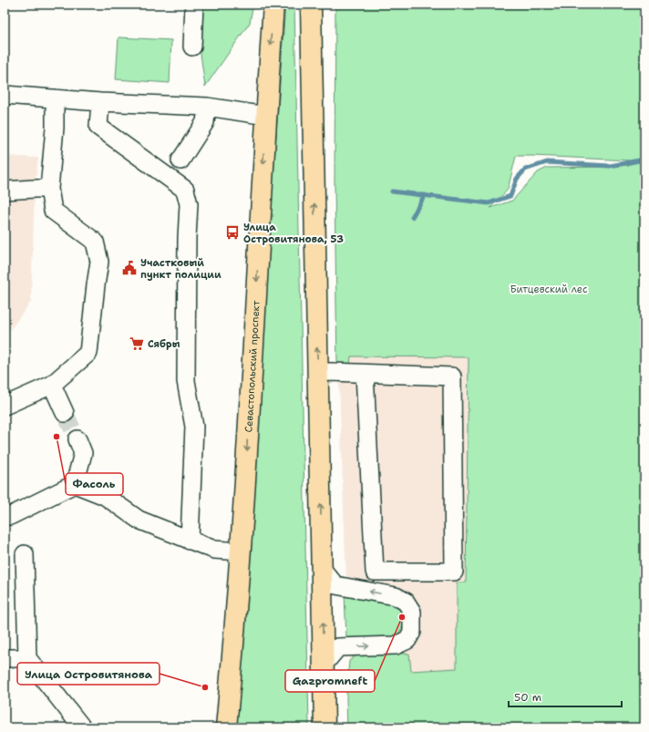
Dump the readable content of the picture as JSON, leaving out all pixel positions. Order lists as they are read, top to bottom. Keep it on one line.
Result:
{"streets":{"main road":["Севастопольский проспект"]},"parks":["Битцевский лес"],"places":{"bus stop":["Улица Островитянова, 53"],"public building":["Участковый пункт полиции"],"supermarket":["Сябры"],"other":["Фасоль","Gazpromneft","Улица Островитянова"]},"scale_bar":"50 m"}
